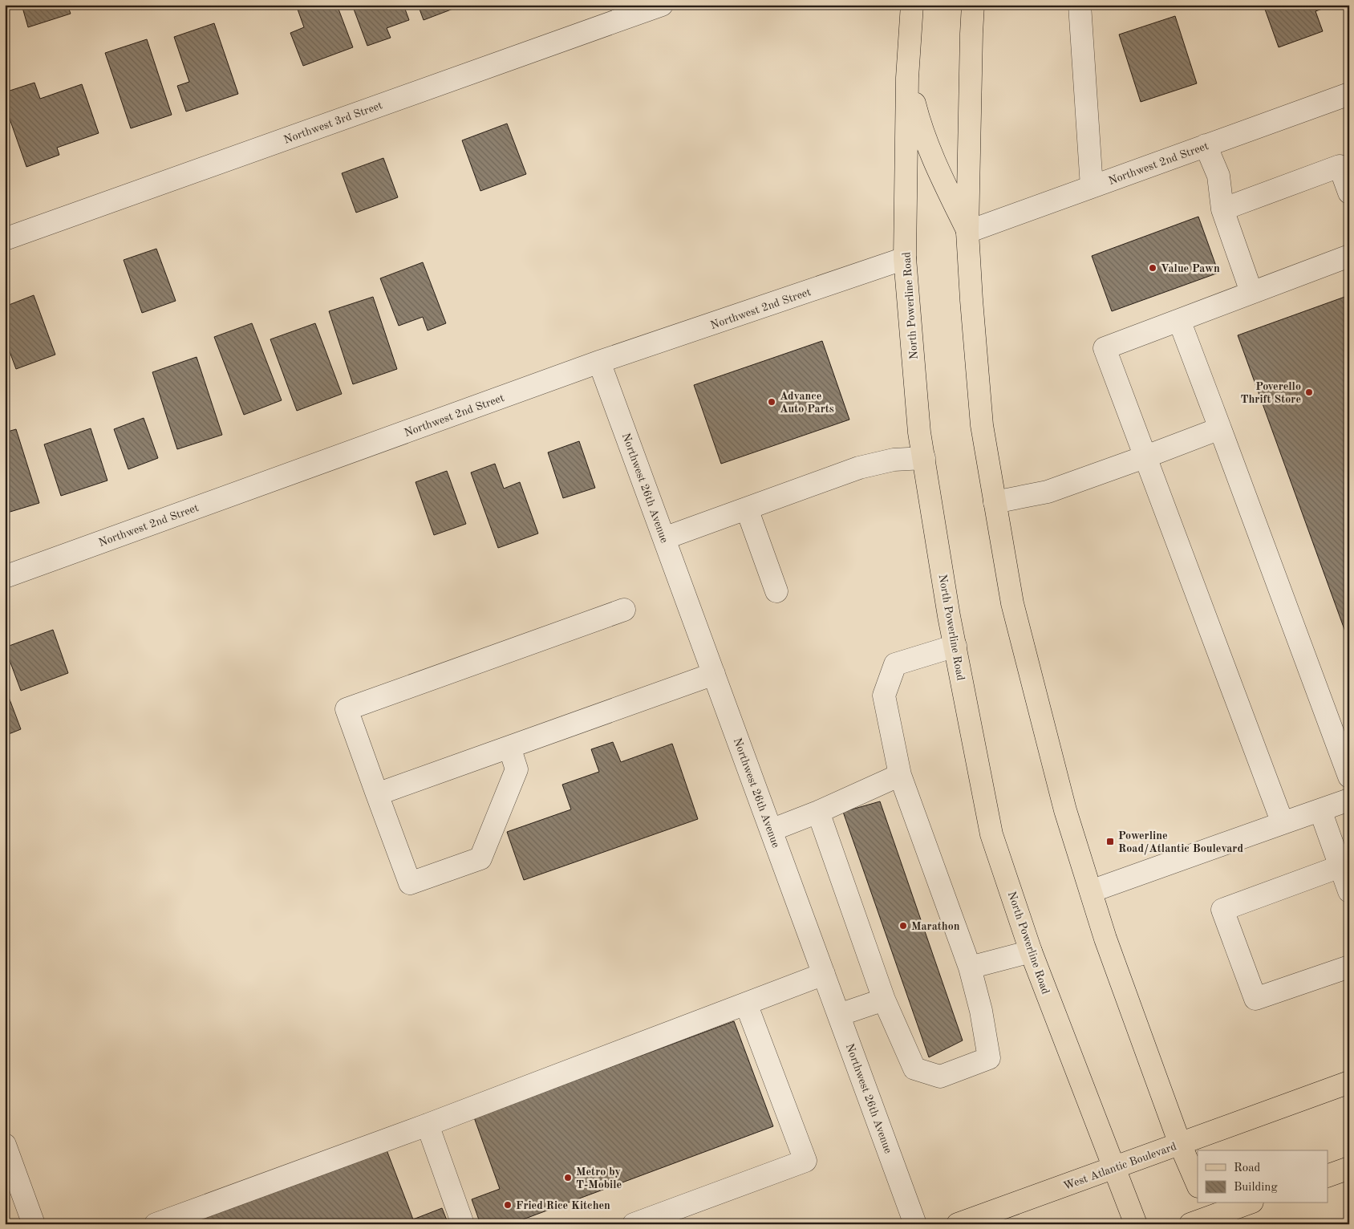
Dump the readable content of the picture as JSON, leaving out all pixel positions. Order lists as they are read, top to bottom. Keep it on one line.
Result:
{"streets":{"main road":["North Powerline Road","West Atlantic Boulevard"],"street":["Northwest 3rd Street","Northwest 2nd Street","Northwest 26th Avenue"]},"crossings":[["Northwest 2nd Street","North Powerline Road"],["Northwest 2nd Street","Northwest 26th Avenue"],["North Powerline Road","West Atlantic Boulevard"]],"places":{"other":["Value Pawn","Poverello Thrift Store","Advance Auto Parts","Marathon","Metro by T-Mobile","Fried Rice Kitchen"],"transit":["Powerline Road/Atlantic Boulevard"]},"legend":["Road","Building"]}
